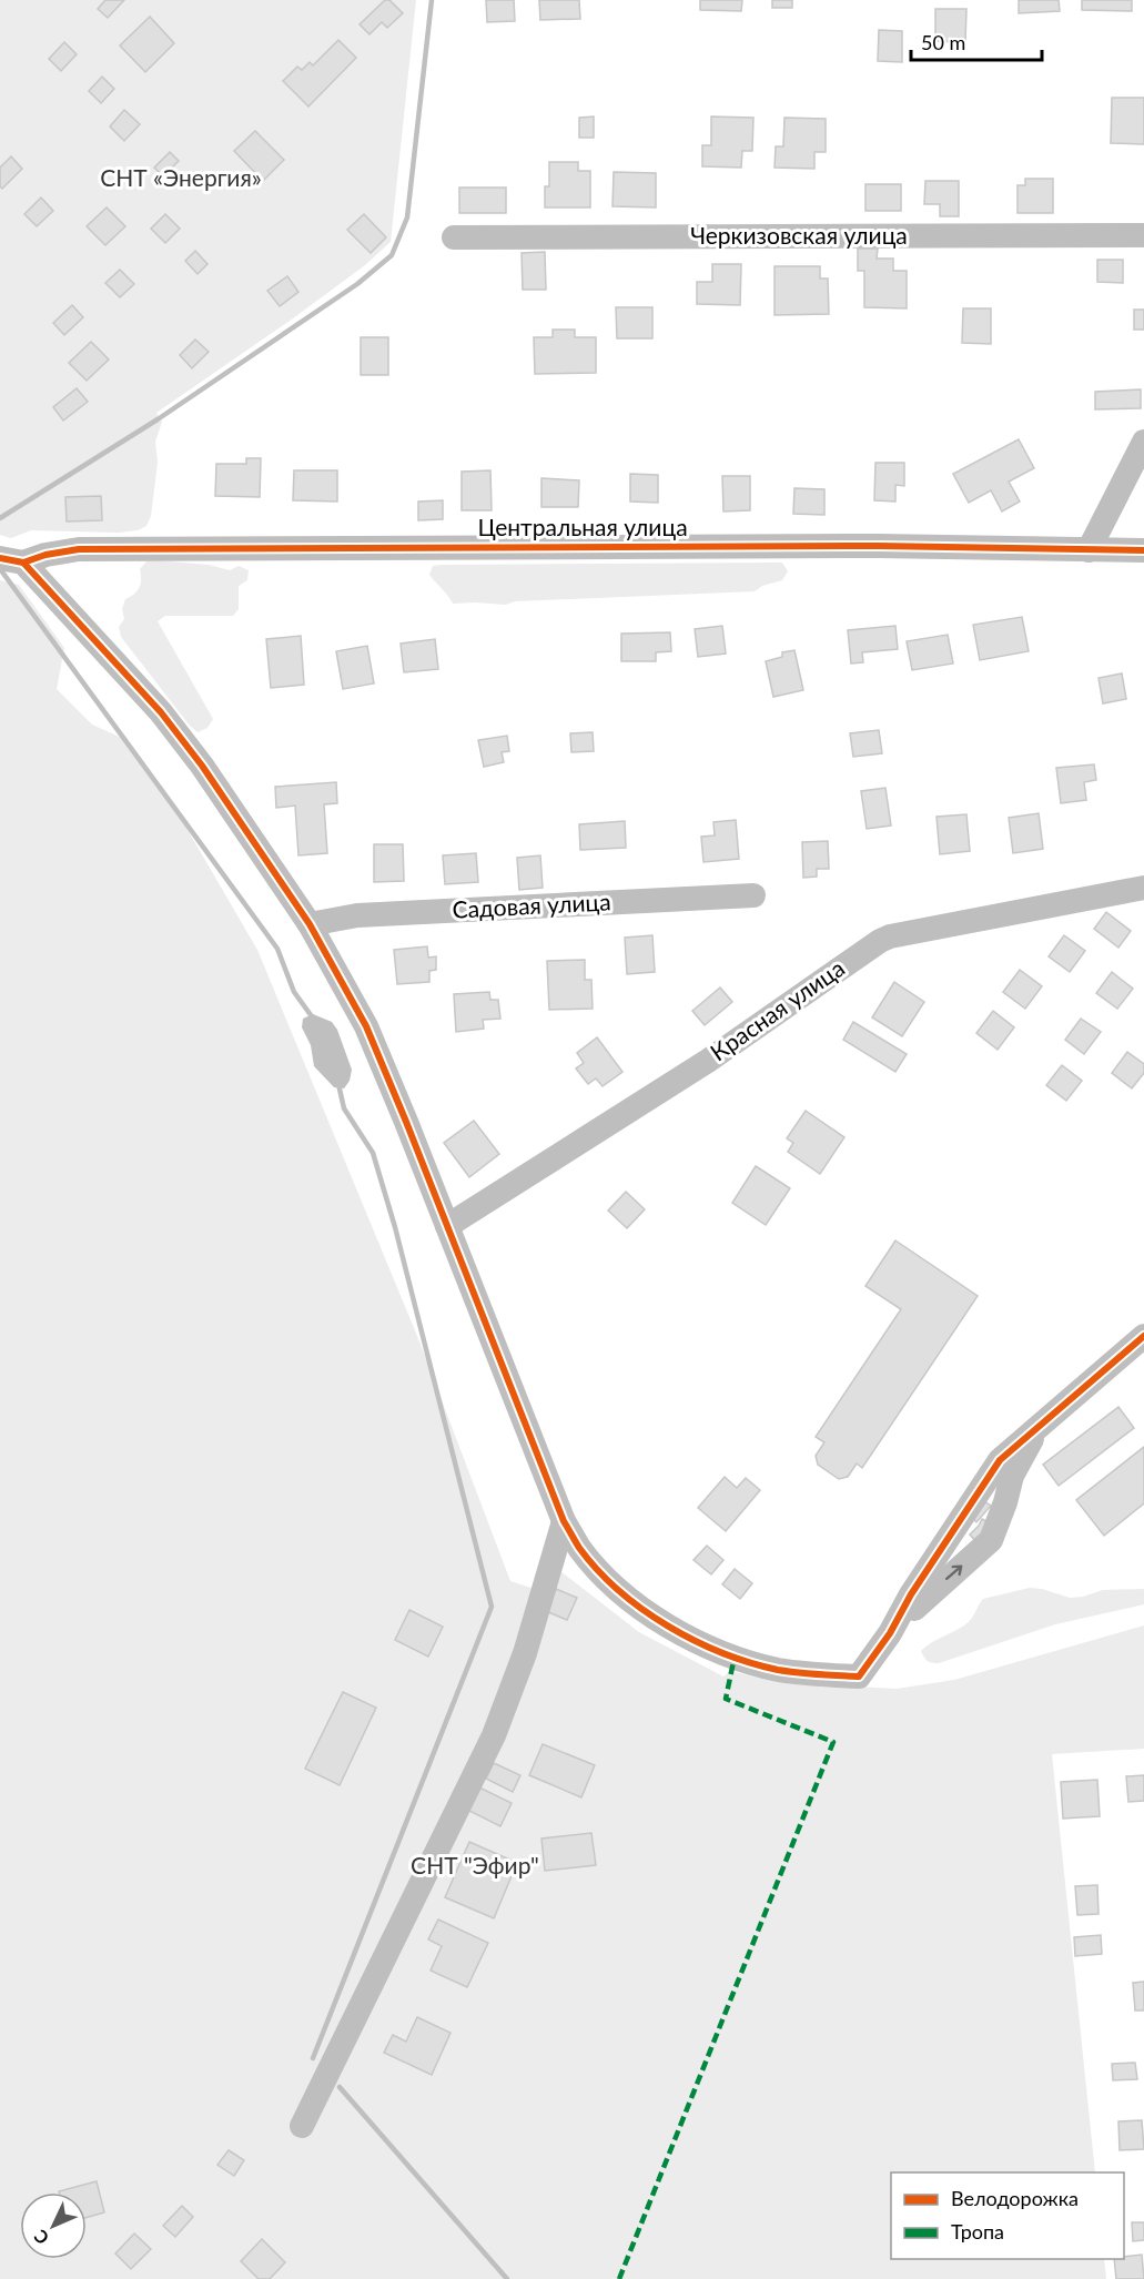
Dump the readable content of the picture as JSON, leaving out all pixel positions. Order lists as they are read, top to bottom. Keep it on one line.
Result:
{"streets":{"street":["Черкизовская улица","Центральная улица","Садовая улица","Красная улица"]},"parks":["СНТ «Энергия»","СНТ \"Эфир\""],"legend":["Велодорожка","Тропа"],"scale_bar":"50 m","north":"bottom left"}
